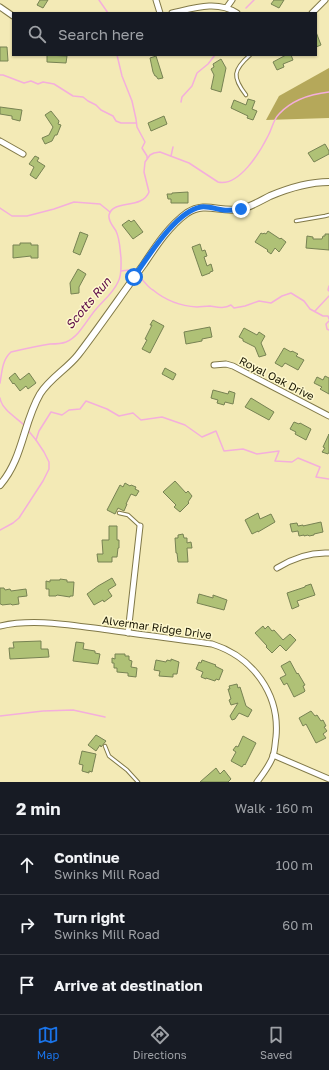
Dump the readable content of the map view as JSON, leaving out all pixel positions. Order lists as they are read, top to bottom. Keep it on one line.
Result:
{"streets":{"street":["Royal Oak Drive","Alvermar Ridge Drive"]},"water":["Scotts Run"],"page":{"search":"Search here","heading":["2 min","Walk · 160 m"],"list":[["Continue","Swinks Mill Road","100 m"],["Turn right","Swinks Mill Road","60 m"],"Arrive at destination"],"nav":["Map","Directions","Saved"]}}
